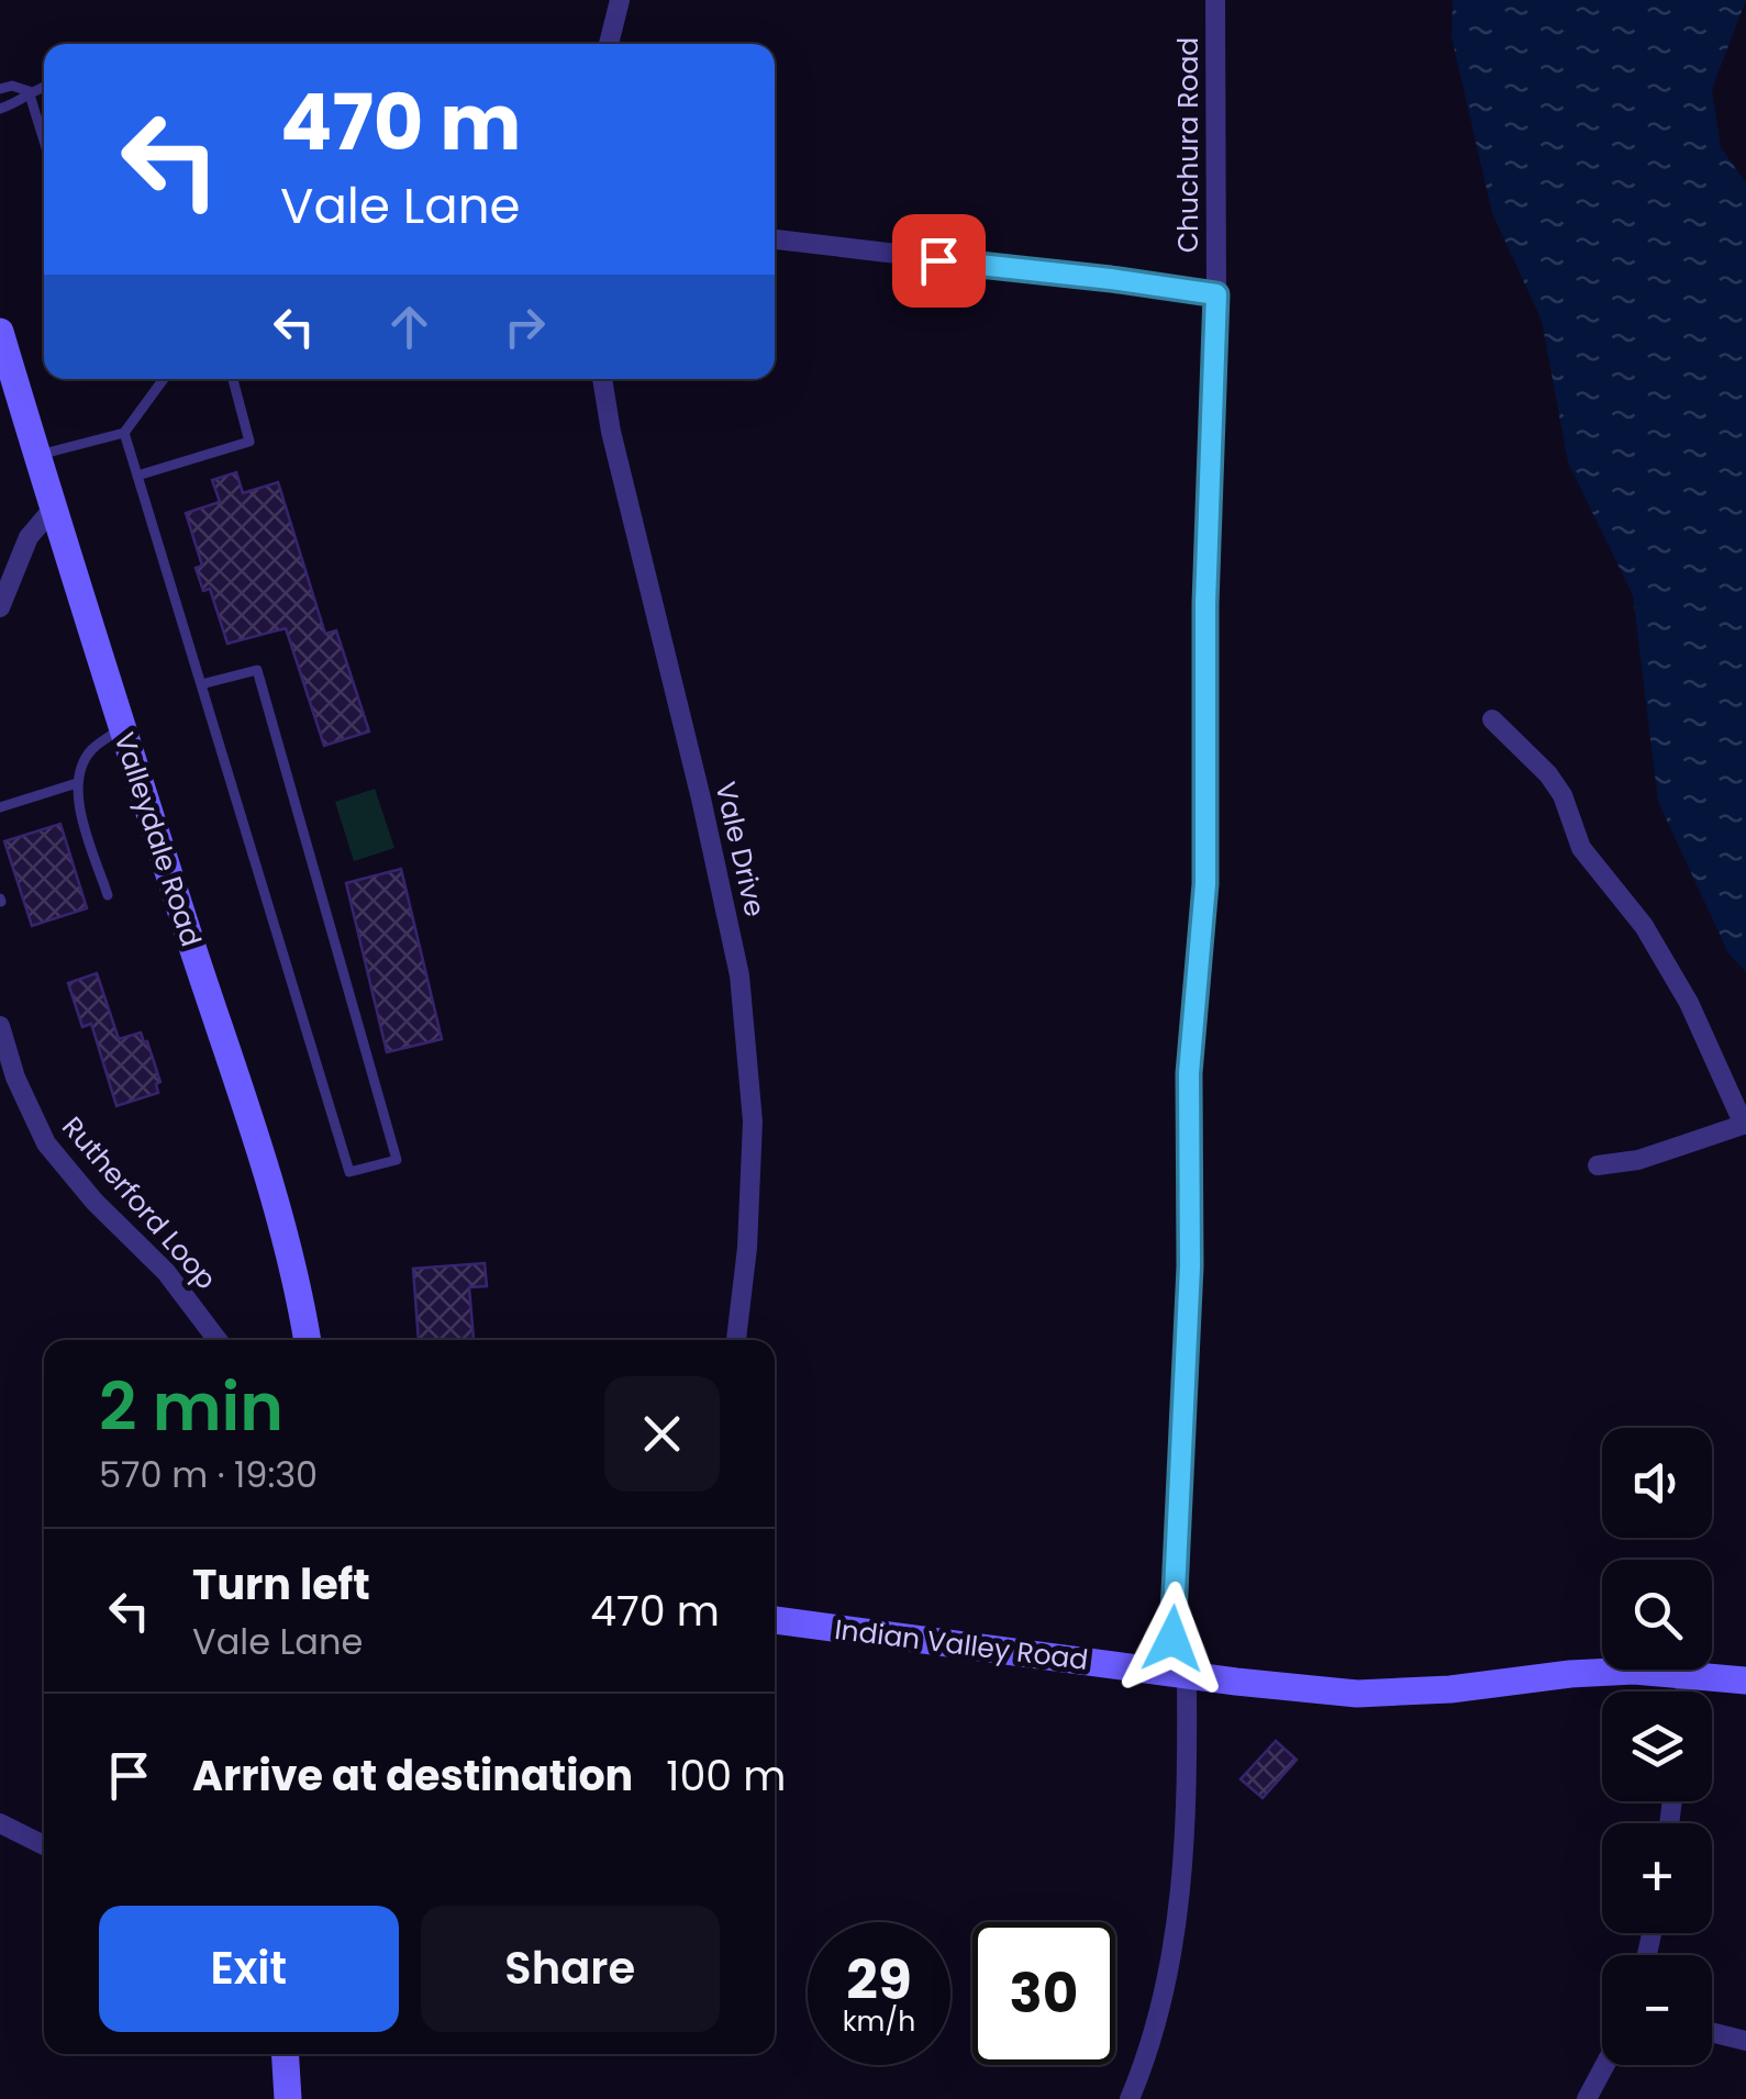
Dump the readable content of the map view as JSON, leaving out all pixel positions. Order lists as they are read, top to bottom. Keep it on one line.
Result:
{"streets":{"main road":["Valleydale Road","Indian Valley Road"],"street":["Chuchura Road","Vale Drive","Rutherford Loop"]},"crossings":[["Chuchura Road","Indian Valley Road"]],"page":{"turn":["470 m","Vale Lane"],"heading":["2 min","570 m · 19:30"],"map_buttons":["+","−"],"list":[{"name":"Turn left","note":"Vale Lane","value":"470 m"},{"name":"Arrive at destination","value":"100 m"}],"buttons":["Exit","Share"],"speed":"29 km/h","limit":"30"}}
